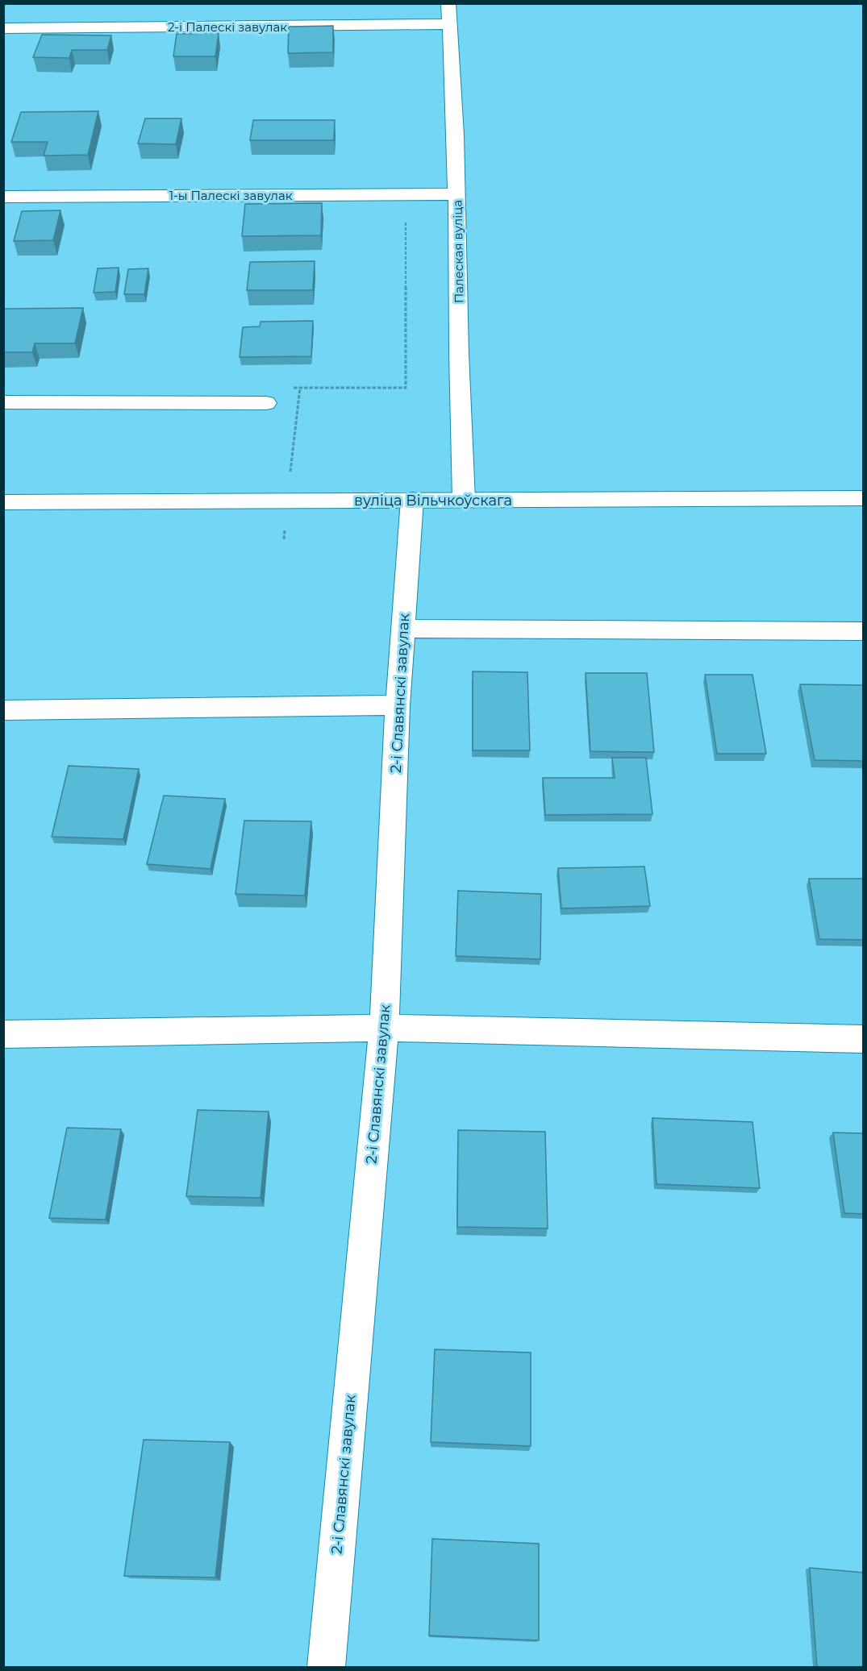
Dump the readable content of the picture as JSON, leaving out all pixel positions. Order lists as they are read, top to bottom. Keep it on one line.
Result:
{"streets":{"street":["2-і Палескі завулак","1-ы Палескі завулак","Палеская вуліца","вуліца Вільчкоўскага","2-і Славянскі завулак"]},"crossings":[["2-і Палескі завулак","Палеская вуліца"],["1-ы Палескі завулак","Палеская вуліца"],["Палеская вуліца","вуліца Вільчкоўскага"],["вуліца Вільчкоўскага","2-і Славянскі завулак"]]}
